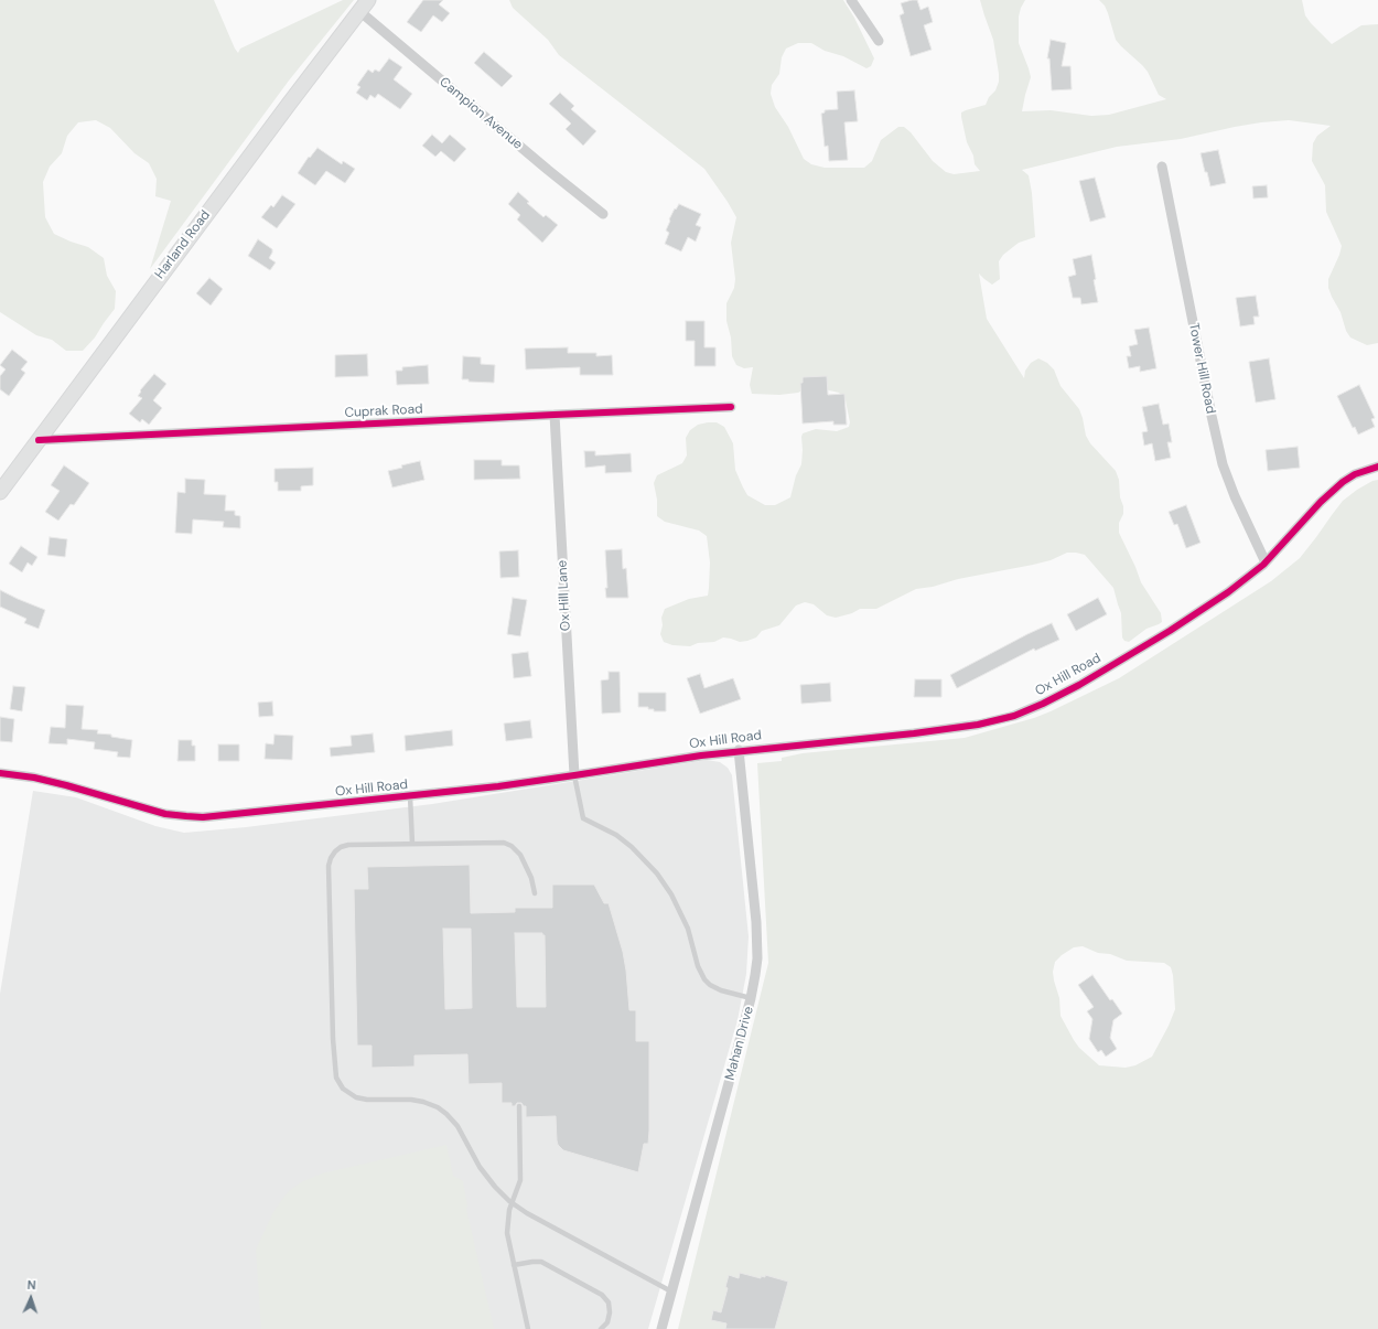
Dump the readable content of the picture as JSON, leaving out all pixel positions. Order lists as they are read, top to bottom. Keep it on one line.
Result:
{"streets":{"main road":["Harland Road"],"street":["Campion Avenue","Tower Hill Road","Cuprak Road","Ox Hill Lane","Ox Hill Road","Mahan Drive"]},"crossings":[["Campion Avenue","Harland Road"],["Harland Road","Cuprak Road"],["Tower Hill Road","Ox Hill Road"],["Cuprak Road","Ox Hill Lane"],["Ox Hill Lane","Ox Hill Road"],["Ox Hill Road","Mahan Drive"]],"north":"top"}
